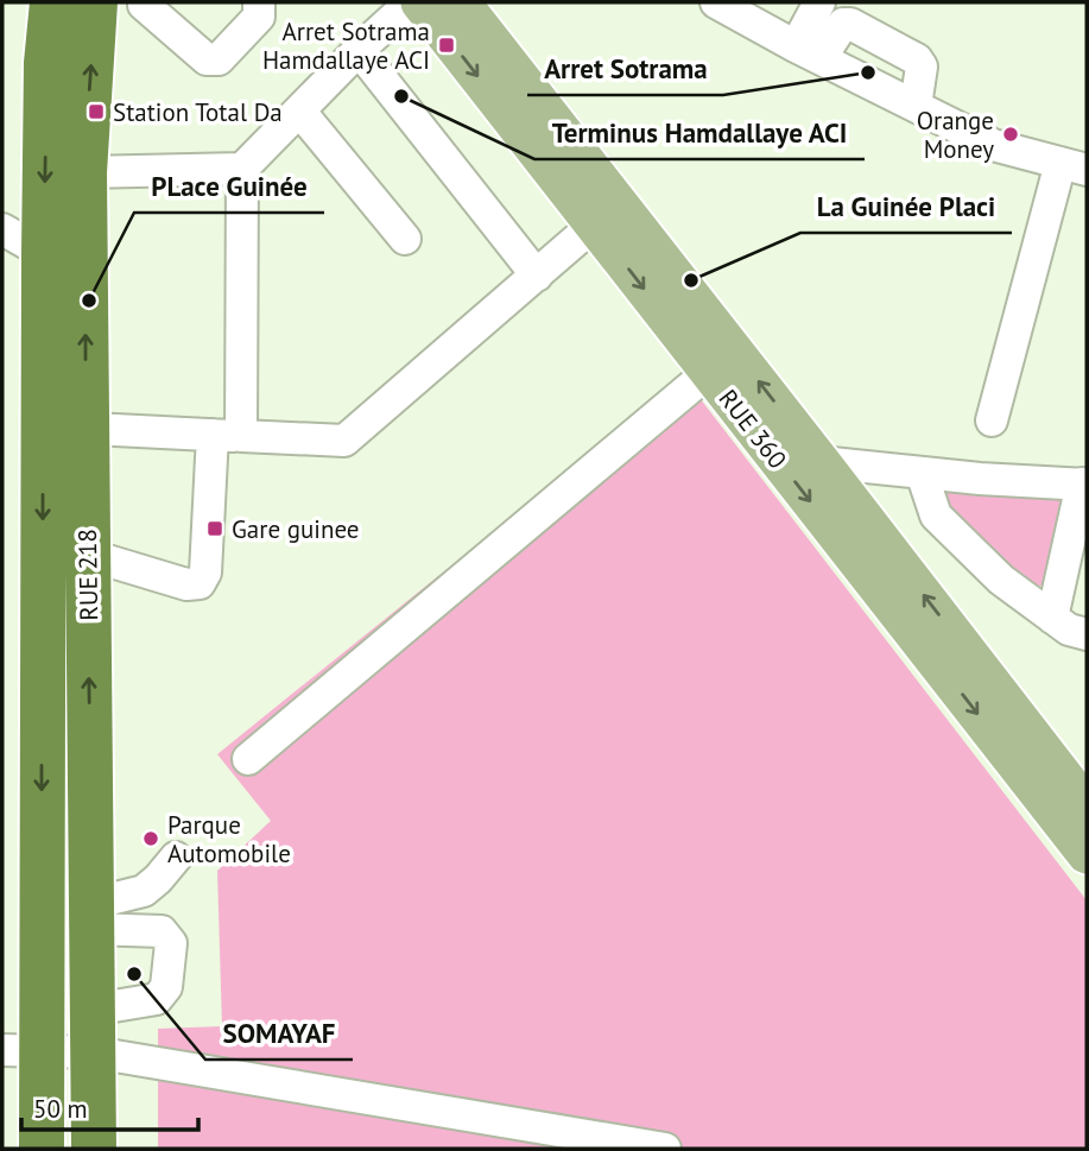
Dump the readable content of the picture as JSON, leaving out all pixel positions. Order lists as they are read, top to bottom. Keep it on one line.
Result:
{"streets":{"highway":["RUE 218"],"main road":["RUE 360"]},"places":{"transit":["Arret Sotrama Hamdallaye ACI","Station Total Da","Gare guinee"],"other":["Arret Sotrama","Terminus Hamdallaye ACI","Orange Money","La Guinée Placi","PLace Guinée","Parque Automobile","SOMAYAF"]},"scale_bar":"50 m"}
